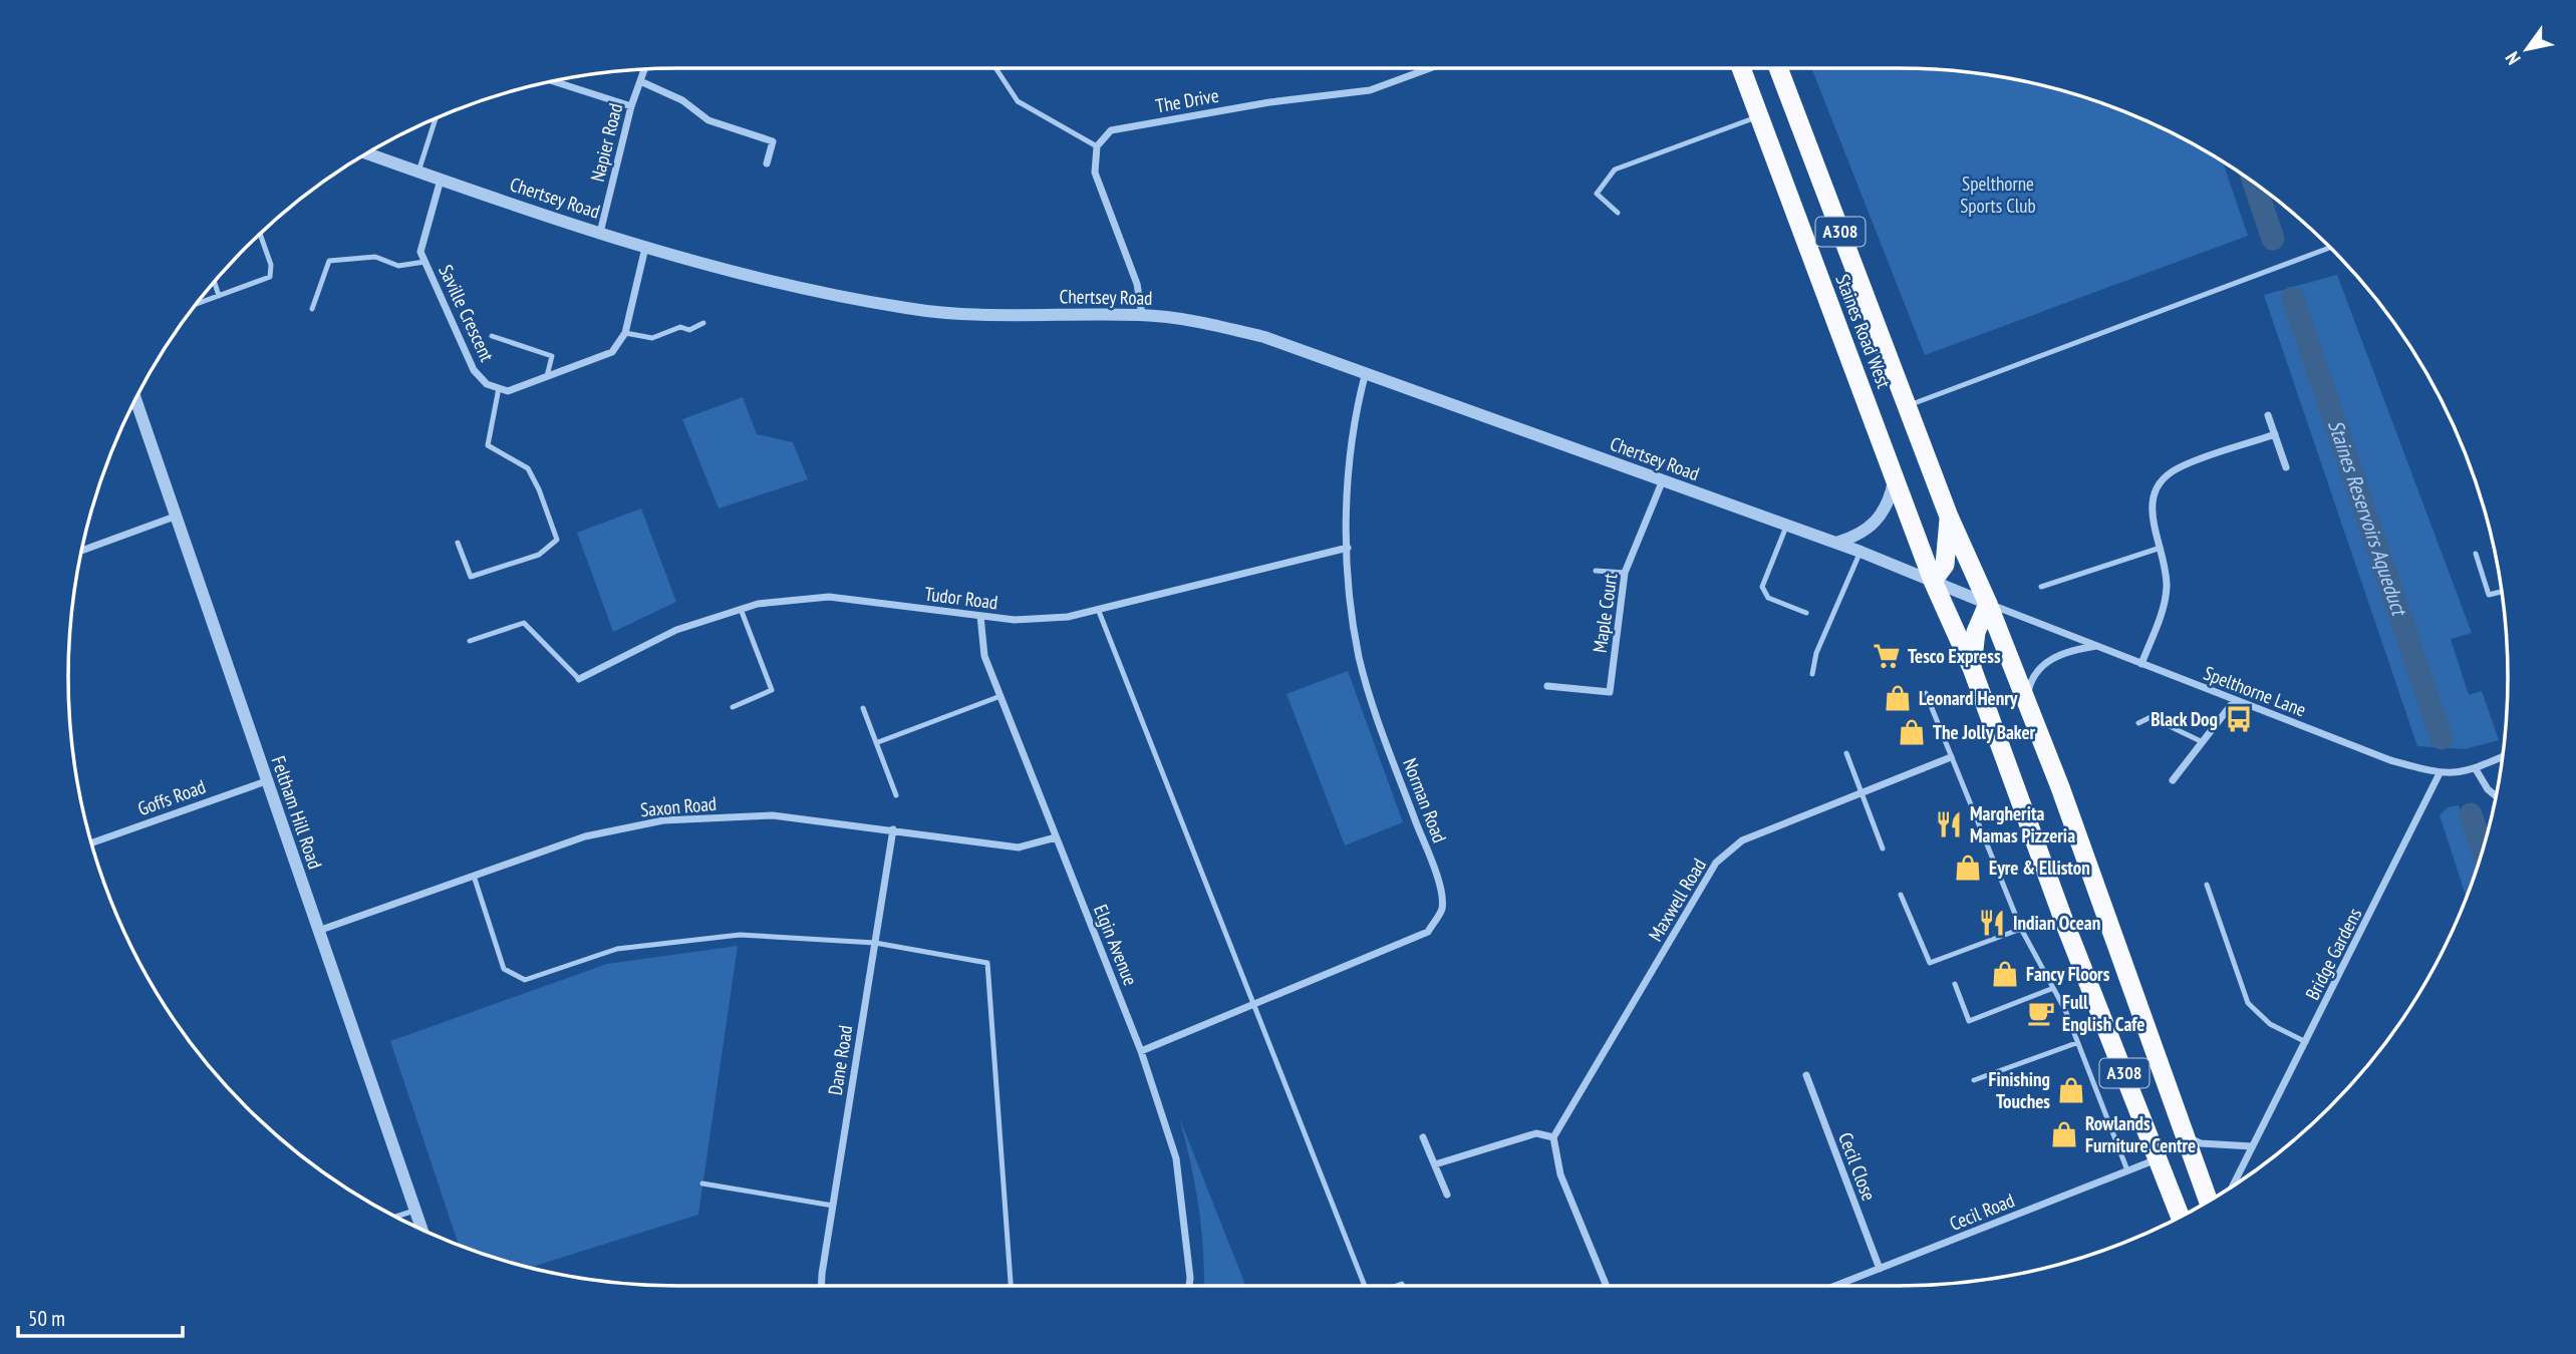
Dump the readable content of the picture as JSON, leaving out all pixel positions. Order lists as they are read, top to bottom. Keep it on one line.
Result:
{"streets":{"highway":["A308","Staines Road West"],"street":["The Drive","Napier Road","Chertsey Road","Saville Crescent","Tudor Road","Maple Court","Spelthorne Lane","Goffs Road","Norman Road","Saxon Road","Feltham Hill Road","Maxwell Road","Elgin Avenue","Bridge Gardens","Dane Road","Cecil Close","Cecil Road"]},"crossings":[["Napier Road","Chertsey Road"],["Chertsey Road","A308"],["Chertsey Road","Saville Crescent"],["Chertsey Road","Staines Road West"],["Chertsey Road","Maple Court"],["Chertsey Road","Spelthorne Lane"],["Chertsey Road","Norman Road"],["A308","Staines Road West"],["A308","Spelthorne Lane"],["A308","Cecil Road"],["Tudor Road","Norman Road"],["Tudor Road","Elgin Avenue"],["Spelthorne Lane","Bridge Gardens"],["Goffs Road","Feltham Hill Road"],["Norman Road","Elgin Avenue"],["Saxon Road","Feltham Hill Road"],["Saxon Road","Elgin Avenue"],["Saxon Road","Dane Road"],["Cecil Close","Cecil Road"]],"water":["Staines Reservoirs Aqueduct"],"parks":["Spelthorne Sports Club"],"places":{"supermarket":["Tesco Express"],"shop":["Leonard Henry","The Jolly Baker","Eyre & Elliston","Fancy Floors","Finishing Touches","Rowlands Furniture Centre"],"bus stop":["Black Dog"],"restaurant":["Margherita Mamas Pizzeria","Indian Ocean"],"cafe":["Full English Cafe"]},"scale_bar":"50 m","north":"bottom left"}
